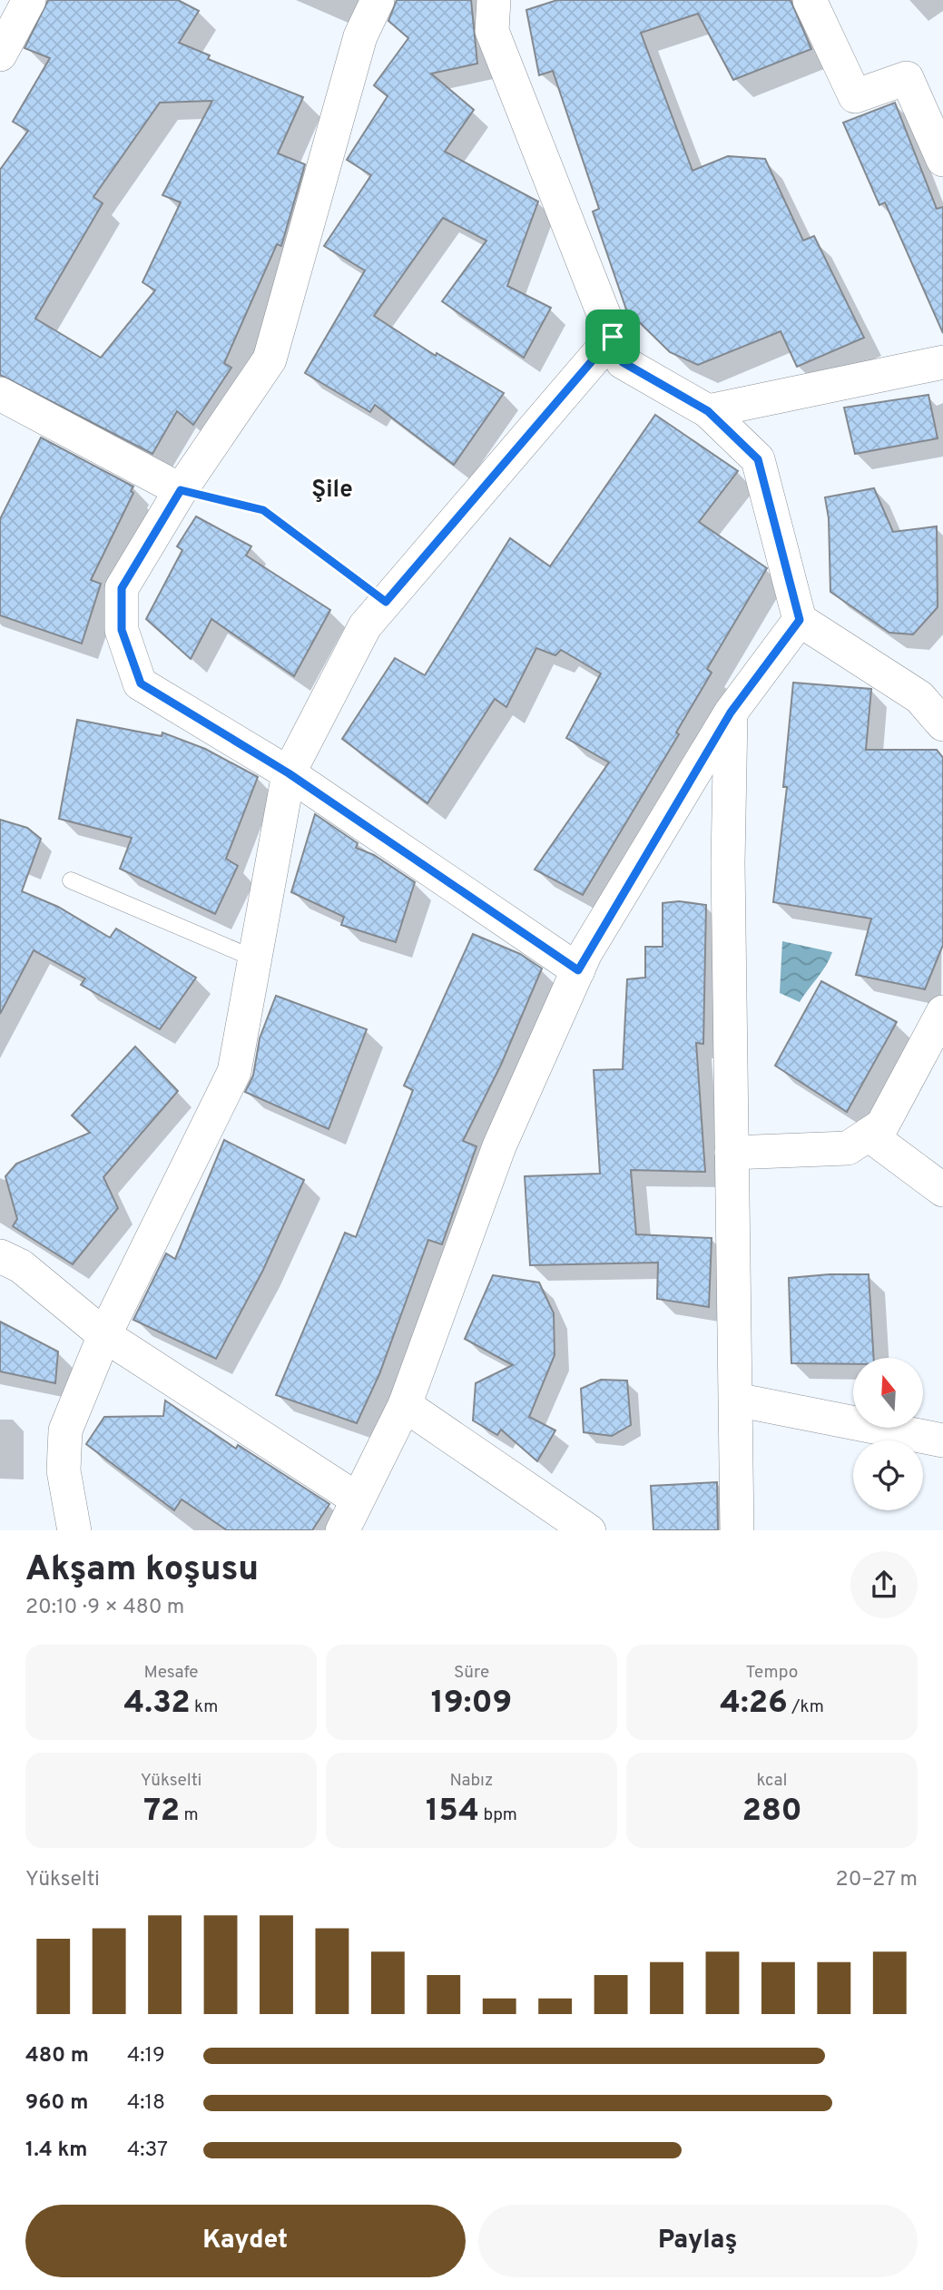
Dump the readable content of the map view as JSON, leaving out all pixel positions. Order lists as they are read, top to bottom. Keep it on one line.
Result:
{"districts":["Şile"],"north":"top","page":{"heading":["Akşam koşusu","20:10 · 9 × 480 m"],"stats":[["Mesafe","4.32 km"],["Süre","19:09"],["Tempo","4:26 /km"],["Yükselti","72 m"],["Nabız","154 bpm"],["kcal","280"]],"chart":["Yükselti","20–27 m"],"list":[{"name":"480 m","note":"4:19"},{"name":"960 m","note":"4:18"},{"name":"1.4 km","note":"4:37"}],"buttons":["Kaydet","Paylaş"]}}
